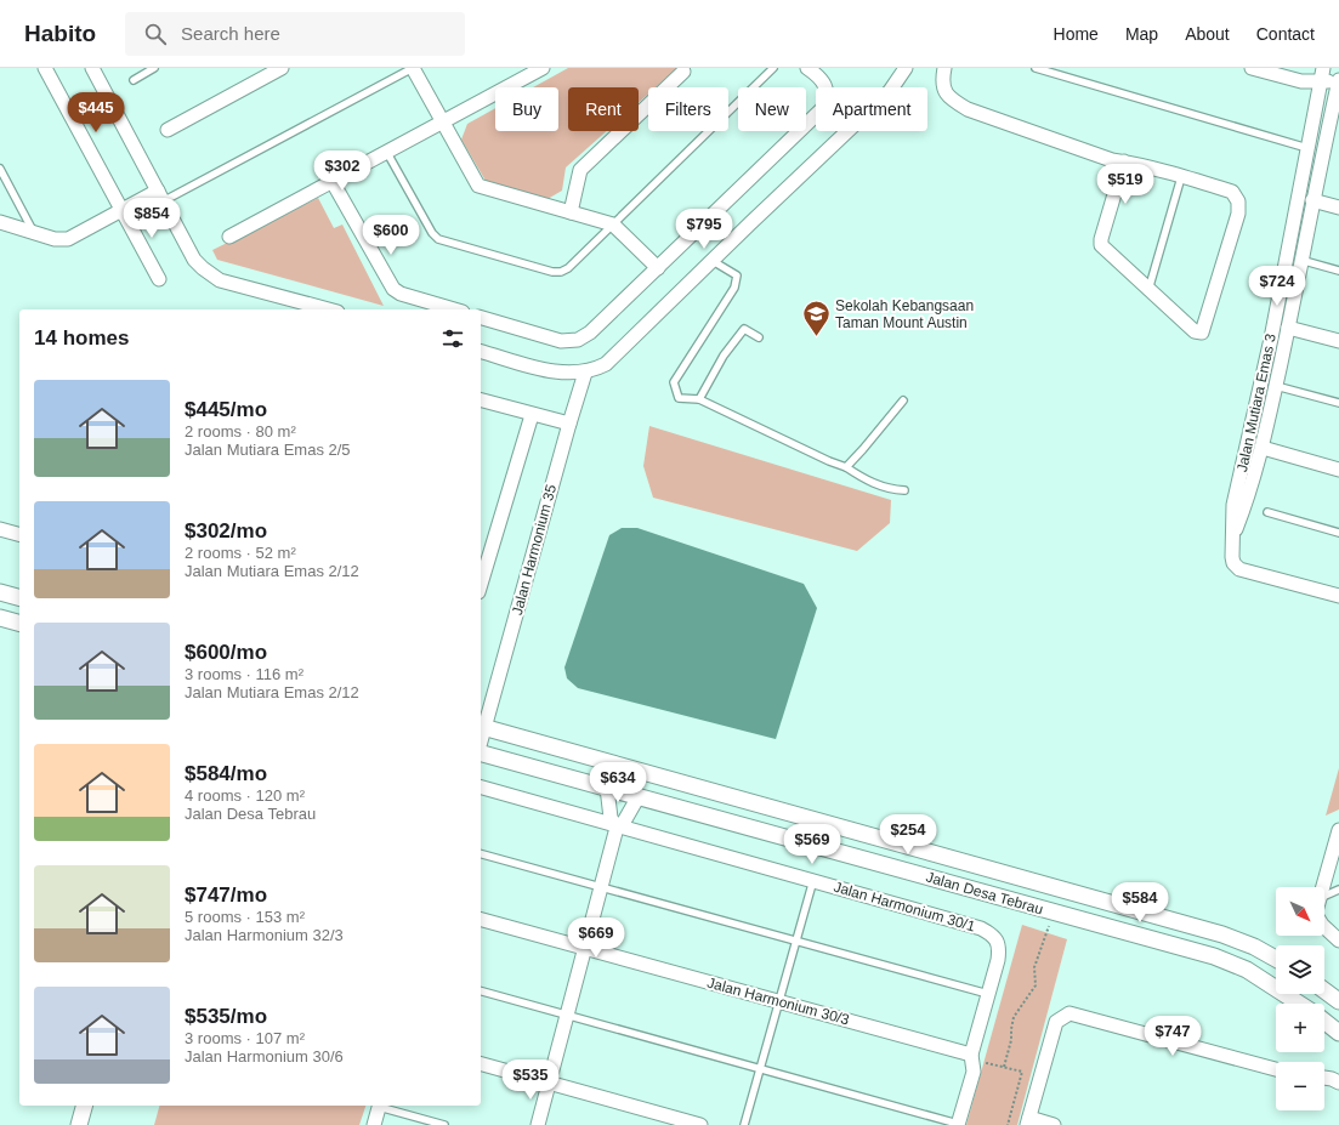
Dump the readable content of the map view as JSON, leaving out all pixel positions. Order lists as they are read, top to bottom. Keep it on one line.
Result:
{"streets":{"street":["Jalan Mutiara Emas 3","Jalan Harmonium 35","Jalan Desa Tebrau","Jalan Harmonium 30/1","Jalan Harmonium 30/3"]},"crossings":[["Jalan Harmonium 35","Jalan Desa Tebrau"]],"places":{"school or university":["Sekolah Kebangsaan Taman Mount Austin"]},"north":"bottom right","page":{"header":"Habito","search":"Search here","nav":["Home","Map","About","Contact"],"chip":["Buy","Rent","Filters","New","Apartment"],"price":["$445","$302","$519","$854","$795","$600","$724","$634","$254","$569","$584","$669","$747","$535"],"heading":"14 homes","list":[{"name":"$445/mo","note":"2 rooms · 80 m² · Jalan Mutiara Emas 2/5"},{"name":"$302/mo","note":"2 rooms · 52 m² · Jalan Mutiara Emas 2/12"},{"name":"$600/mo","note":"3 rooms · 116 m² · Jalan Mutiara Emas 2/12"},{"name":"$584/mo","note":"4 rooms · 120 m² · Jalan Desa Tebrau"},{"name":"$747/mo","note":"5 rooms · 153 m² · Jalan Harmonium 32/3"},{"name":"$535/mo","note":"3 rooms · 107 m² · Jalan Harmonium 30/6"}],"map_buttons":["+","−"]}}
